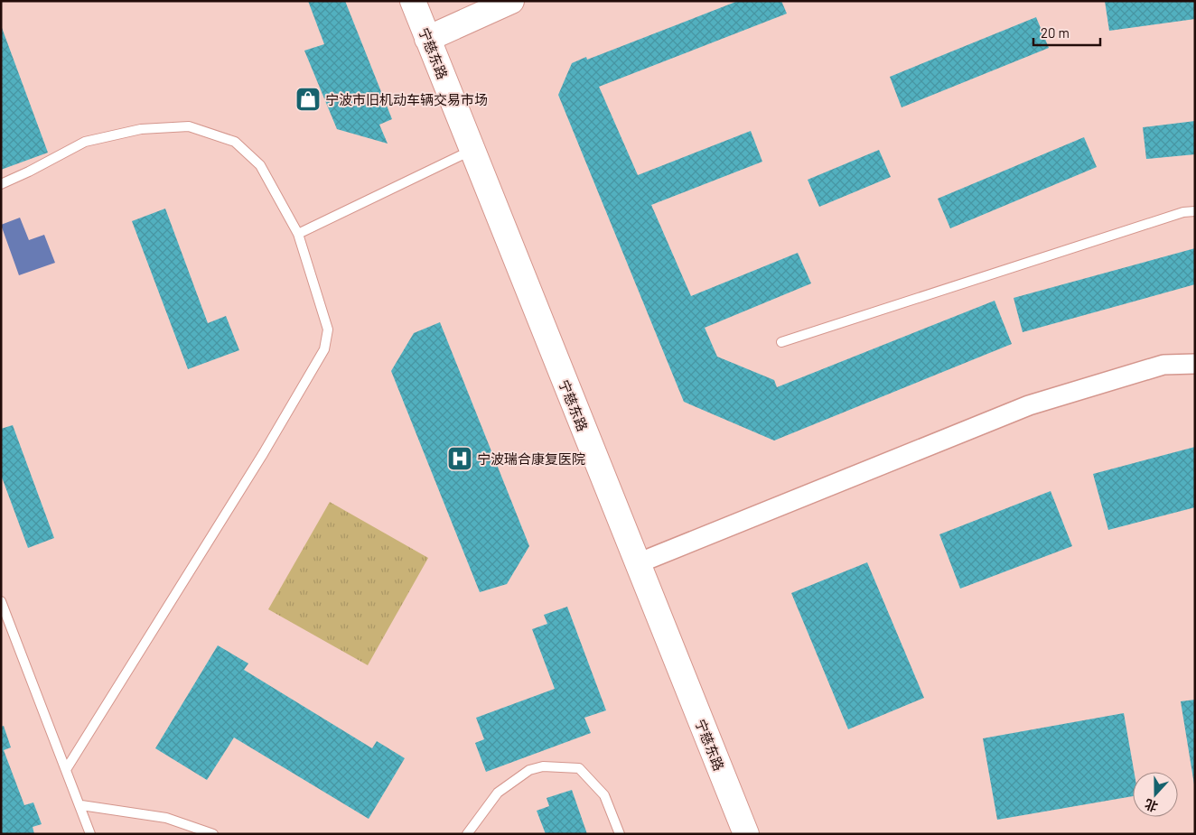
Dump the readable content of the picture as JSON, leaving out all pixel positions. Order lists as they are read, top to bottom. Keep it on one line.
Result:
{"streets":{"main road":["宁慈东路"]},"places":{"shop":["宁波市旧机动车辆交易市场"],"hospital":["宁波瑞合康复医院"]},"scale_bar":"20 m","north":"bottom"}
